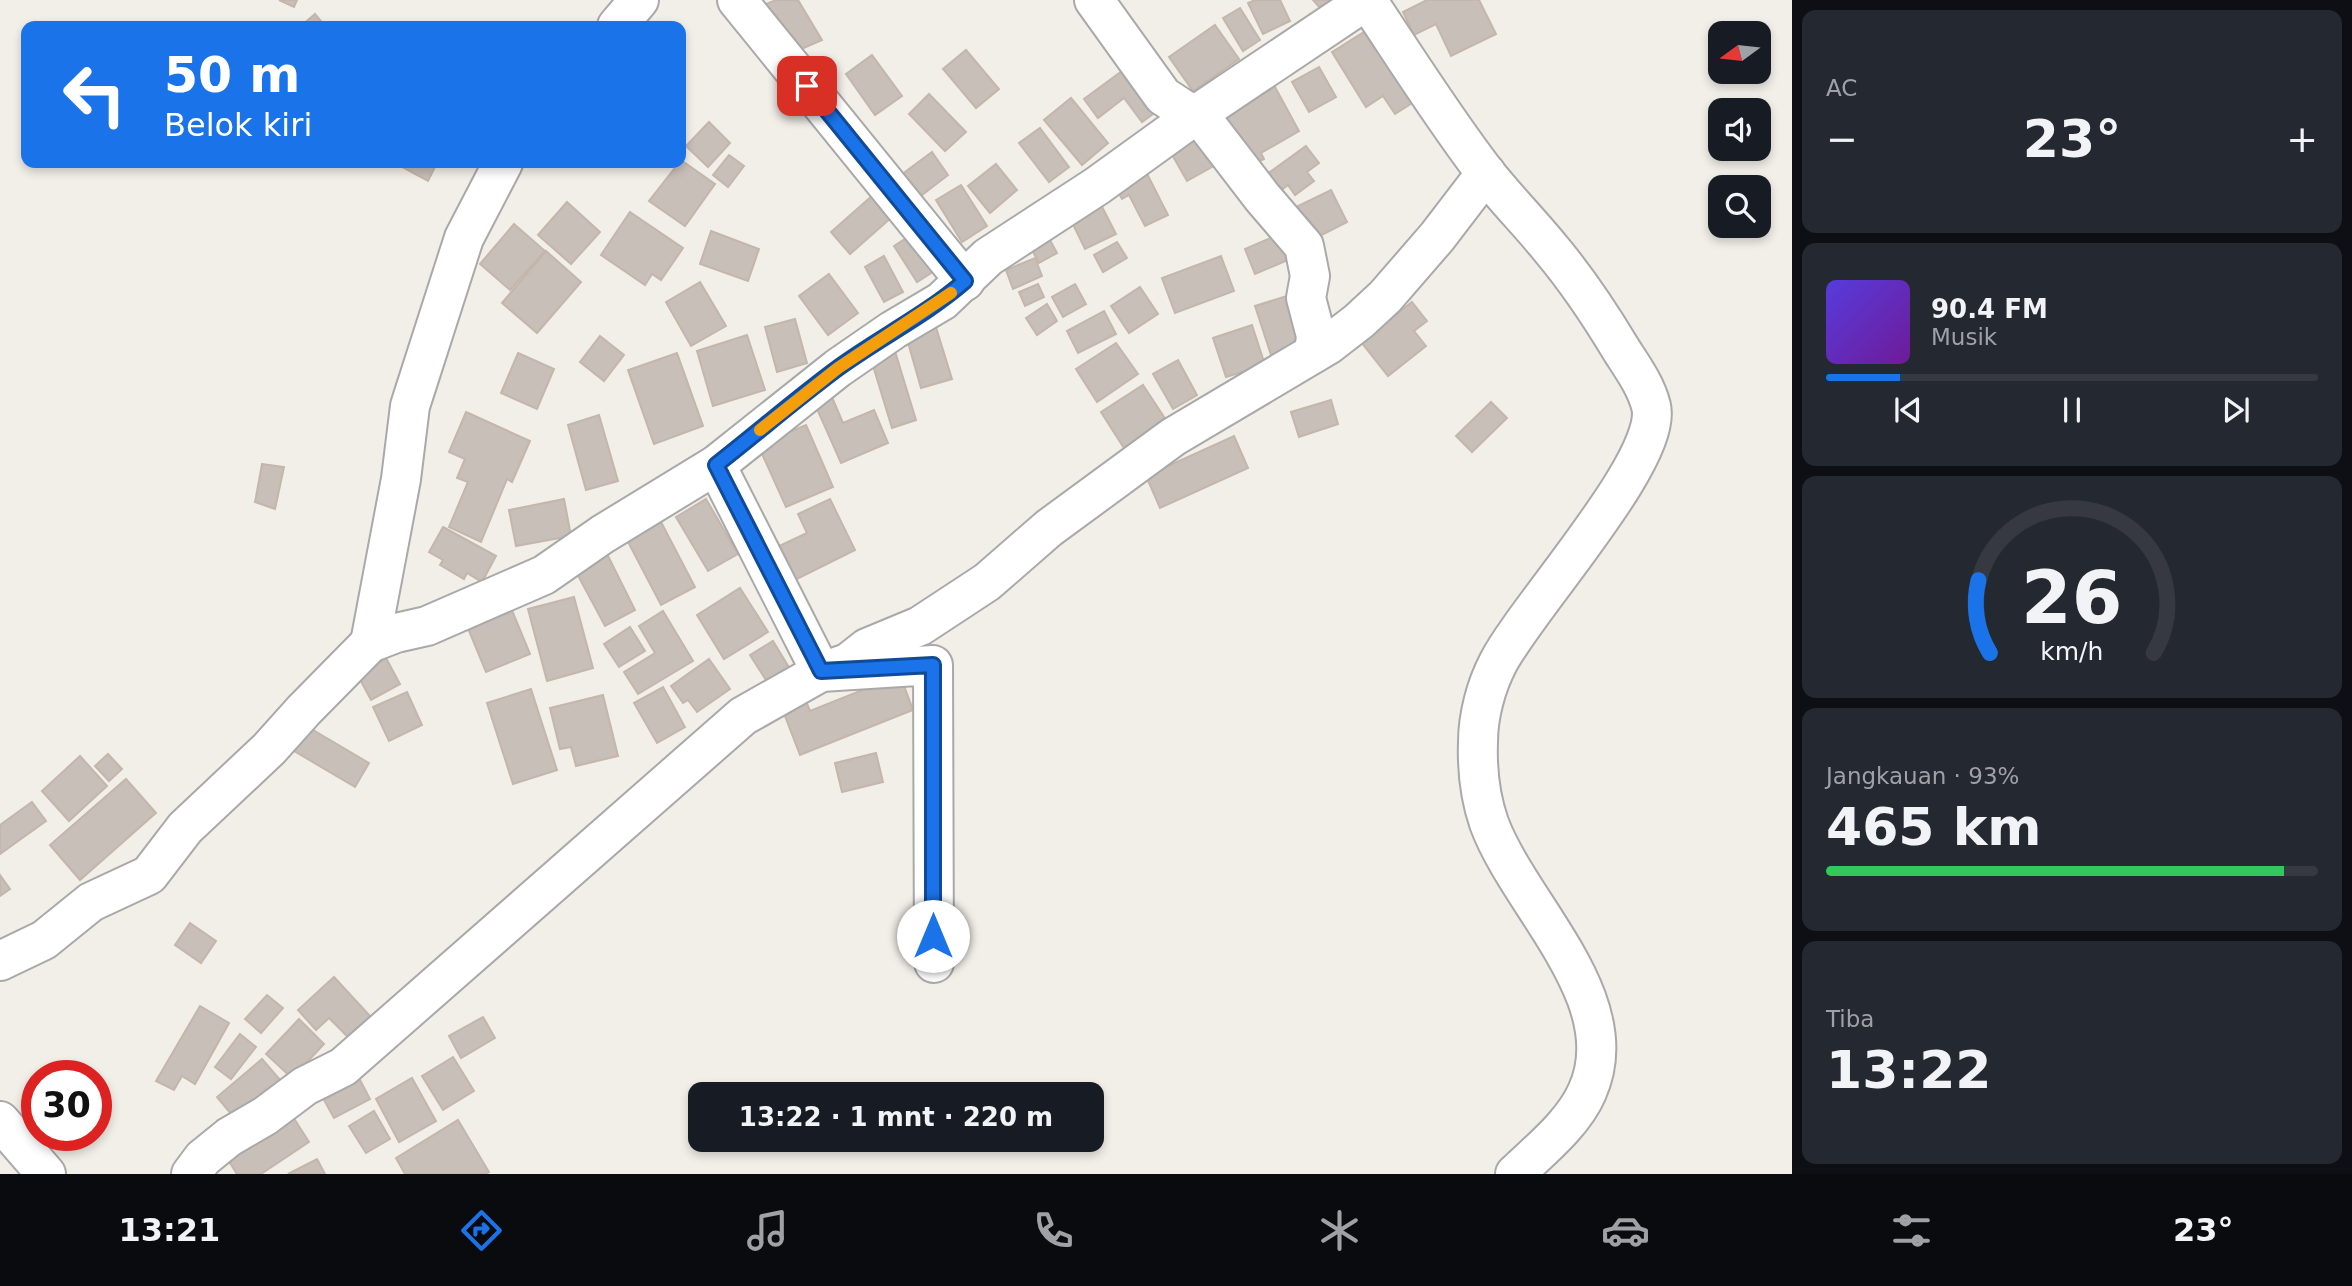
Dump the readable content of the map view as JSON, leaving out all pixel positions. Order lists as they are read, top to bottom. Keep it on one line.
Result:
{"north":"left","page":{"tile":["AC",["Jangkauan · 93%","465 km"],["Tiba","13:22"]],"turn":["50 m","Belok kiri"],"heat":["−","23°","+"],"song":["90.4 FM","Musik"],"limit":"30","trip":"13:22 · 1 mnt · 220 m","tabs":["13:21","23°"],"gauge":["26","km/h"]}}
